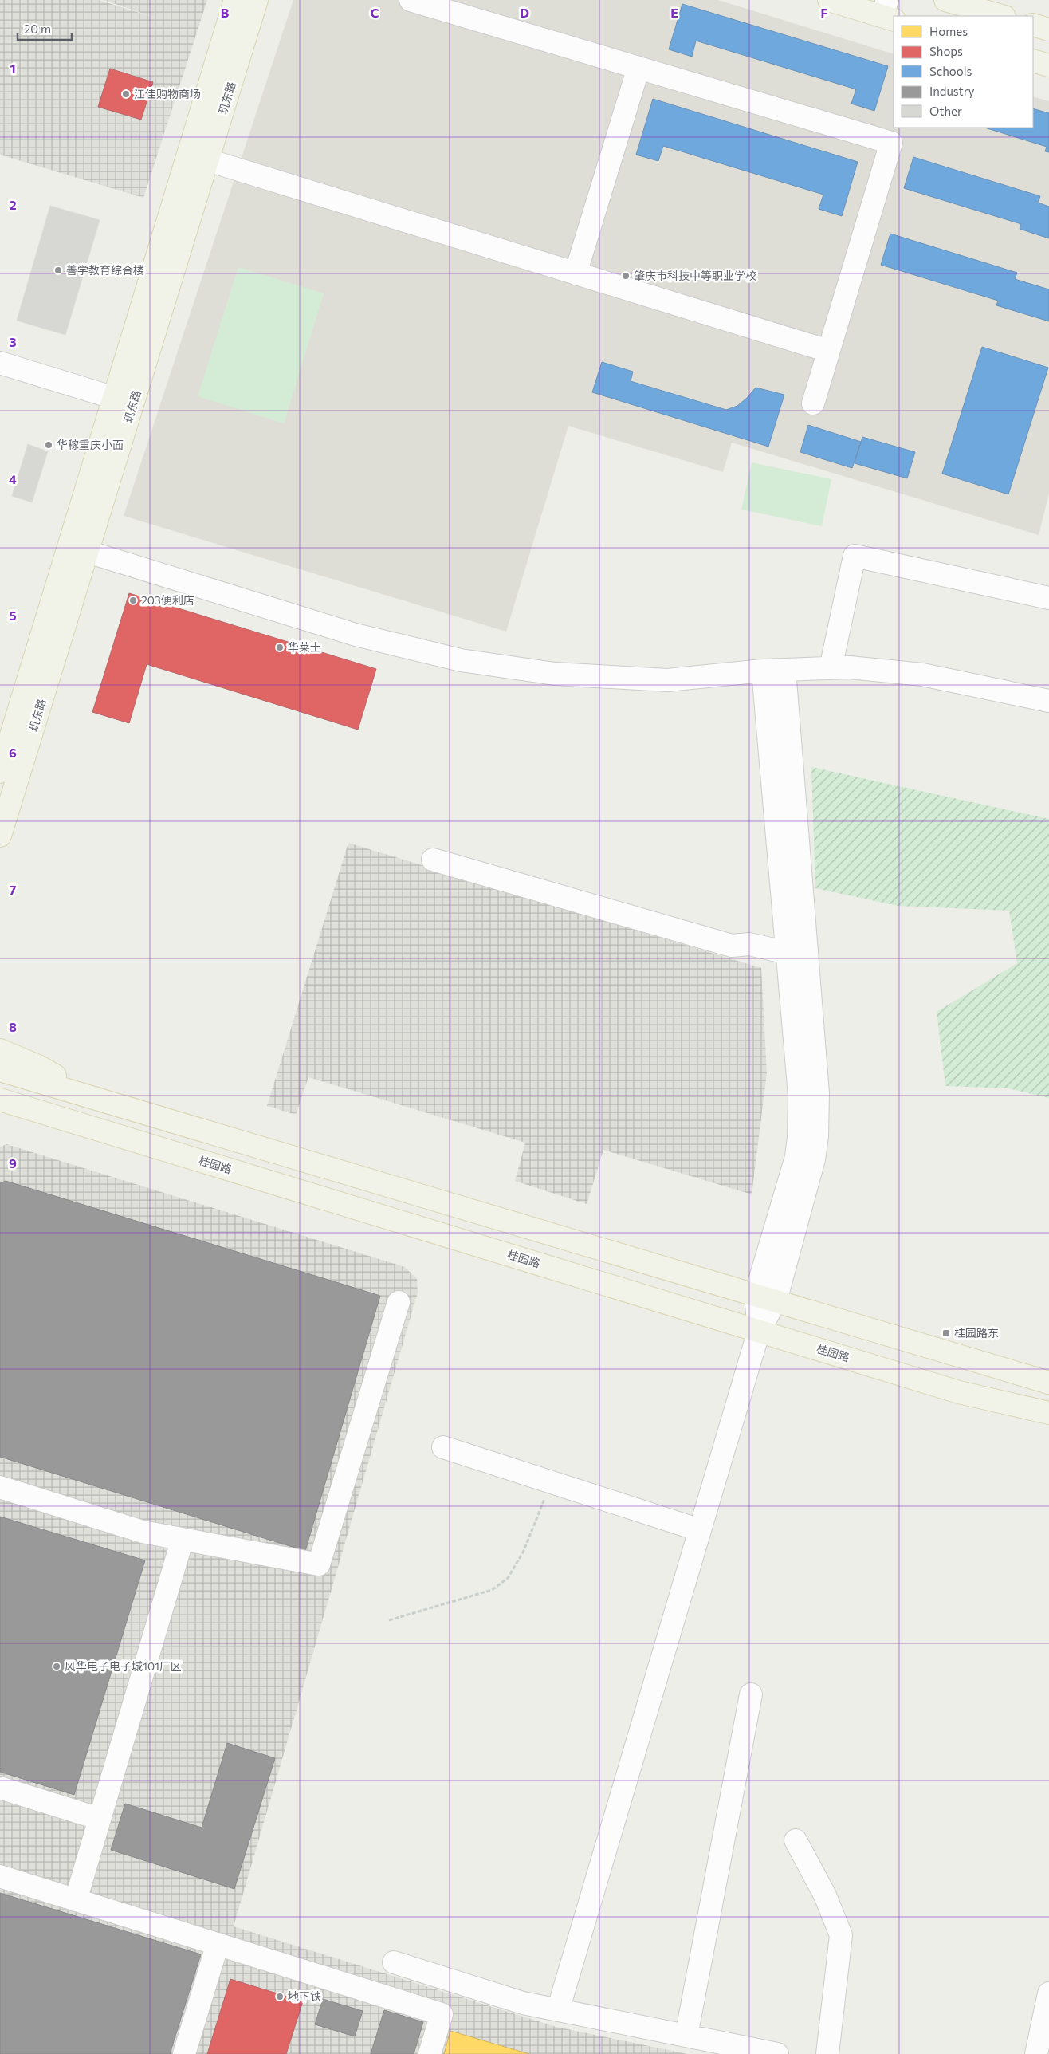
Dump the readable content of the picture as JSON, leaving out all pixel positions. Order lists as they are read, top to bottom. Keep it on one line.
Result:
{"streets":{"main road":["玑东路","桂园路"]},"places":{"other":["江佳购物商场","善学教育综合楼","肇庆市科技中等职业学校","华稼重庆小面","203便利店","华莱士","风华电子电子城101厂区","地下铁"],"transit":["桂园路东"]},"legend":["Homes","Shops","Schools","Industry","Other"],"scale_bar":"20 m","grid":{"columns":["B","C","D","E","F"],"rows":["1","2","3","4","5","6","7","8","9"]}}
